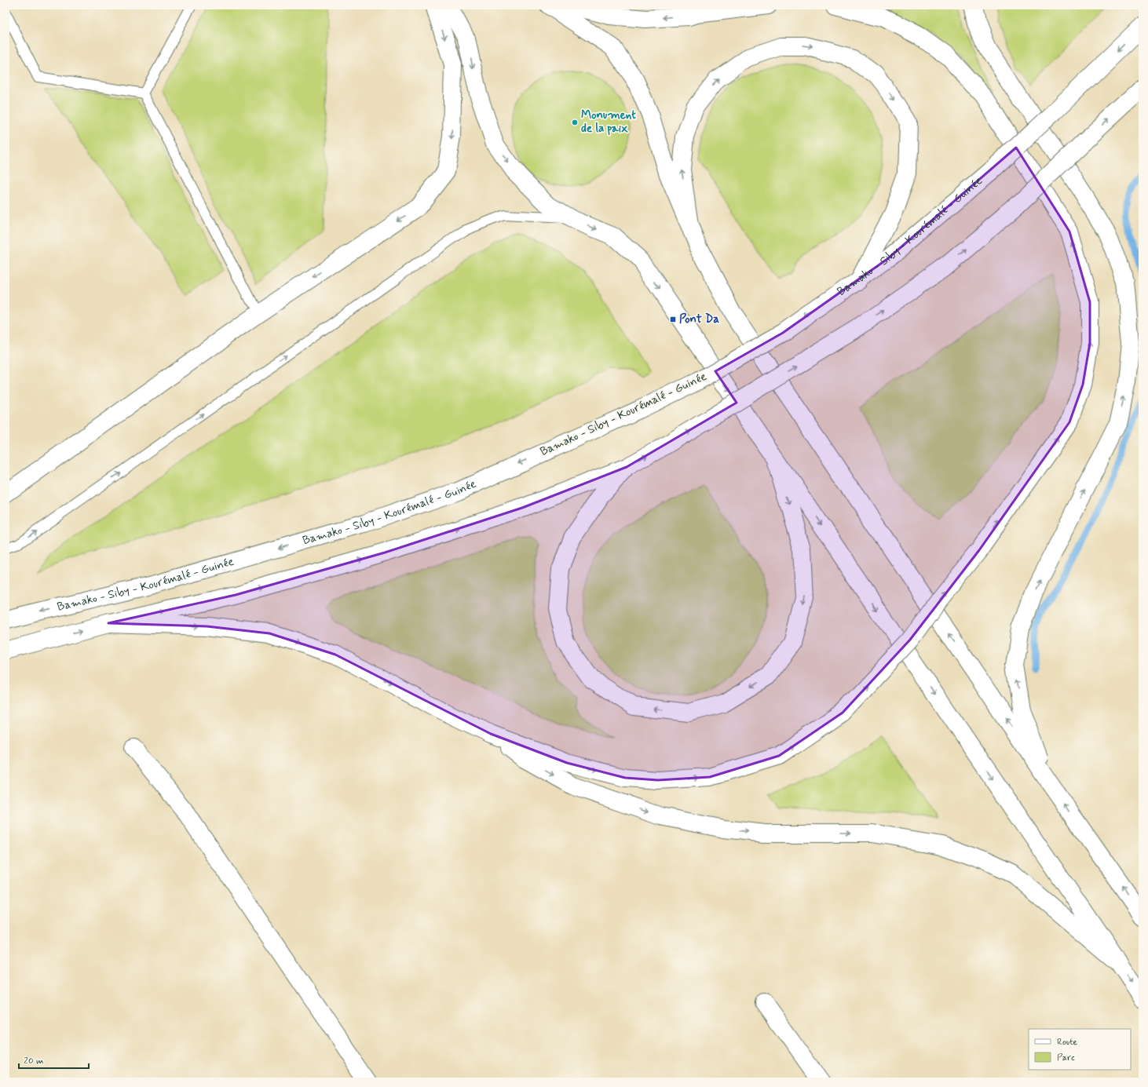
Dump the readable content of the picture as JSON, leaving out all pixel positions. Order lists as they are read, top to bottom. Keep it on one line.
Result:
{"streets":{"main road":["Bamako - Siby - Kourémalé - Guinée"]},"places":{"other":["Monument de la paix"],"transit":["Pont Da"]},"legend":["Route","Parc"],"scale_bar":"20 m"}
